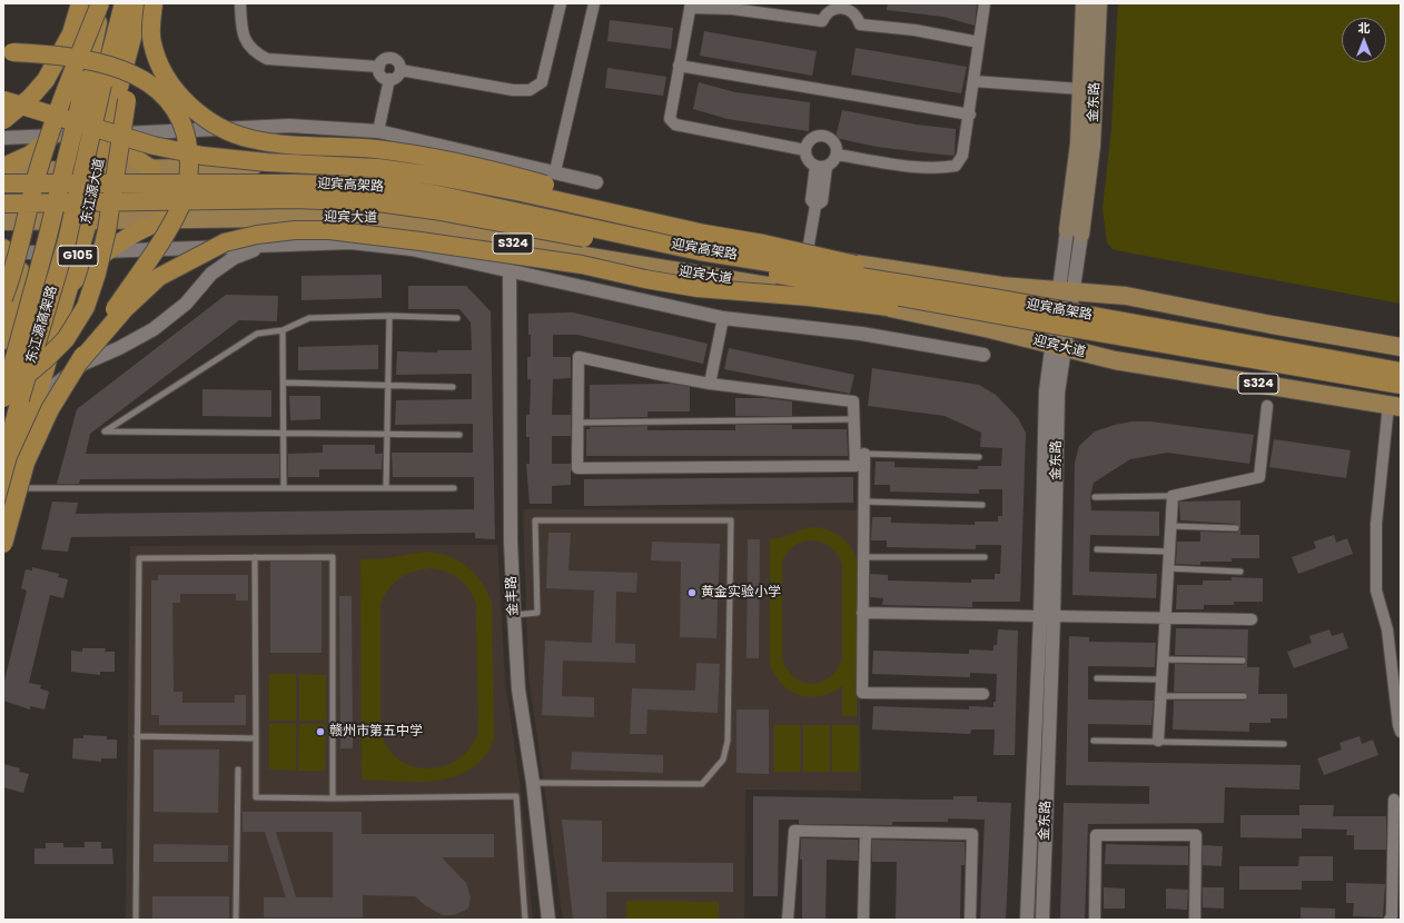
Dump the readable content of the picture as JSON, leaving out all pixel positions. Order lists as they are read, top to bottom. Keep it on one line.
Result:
{"streets":{"highway":["迎宾高架路","东江源大道","G105","东江源高架路"],"main road":["金东路","迎宾大道","S324"],"street":["金丰路"]},"crossings":[["金东路","迎宾大道"],["东江源大道","迎宾大道"]],"places":["黄金实验小学","赣州市第五中学"],"north":"top"}
